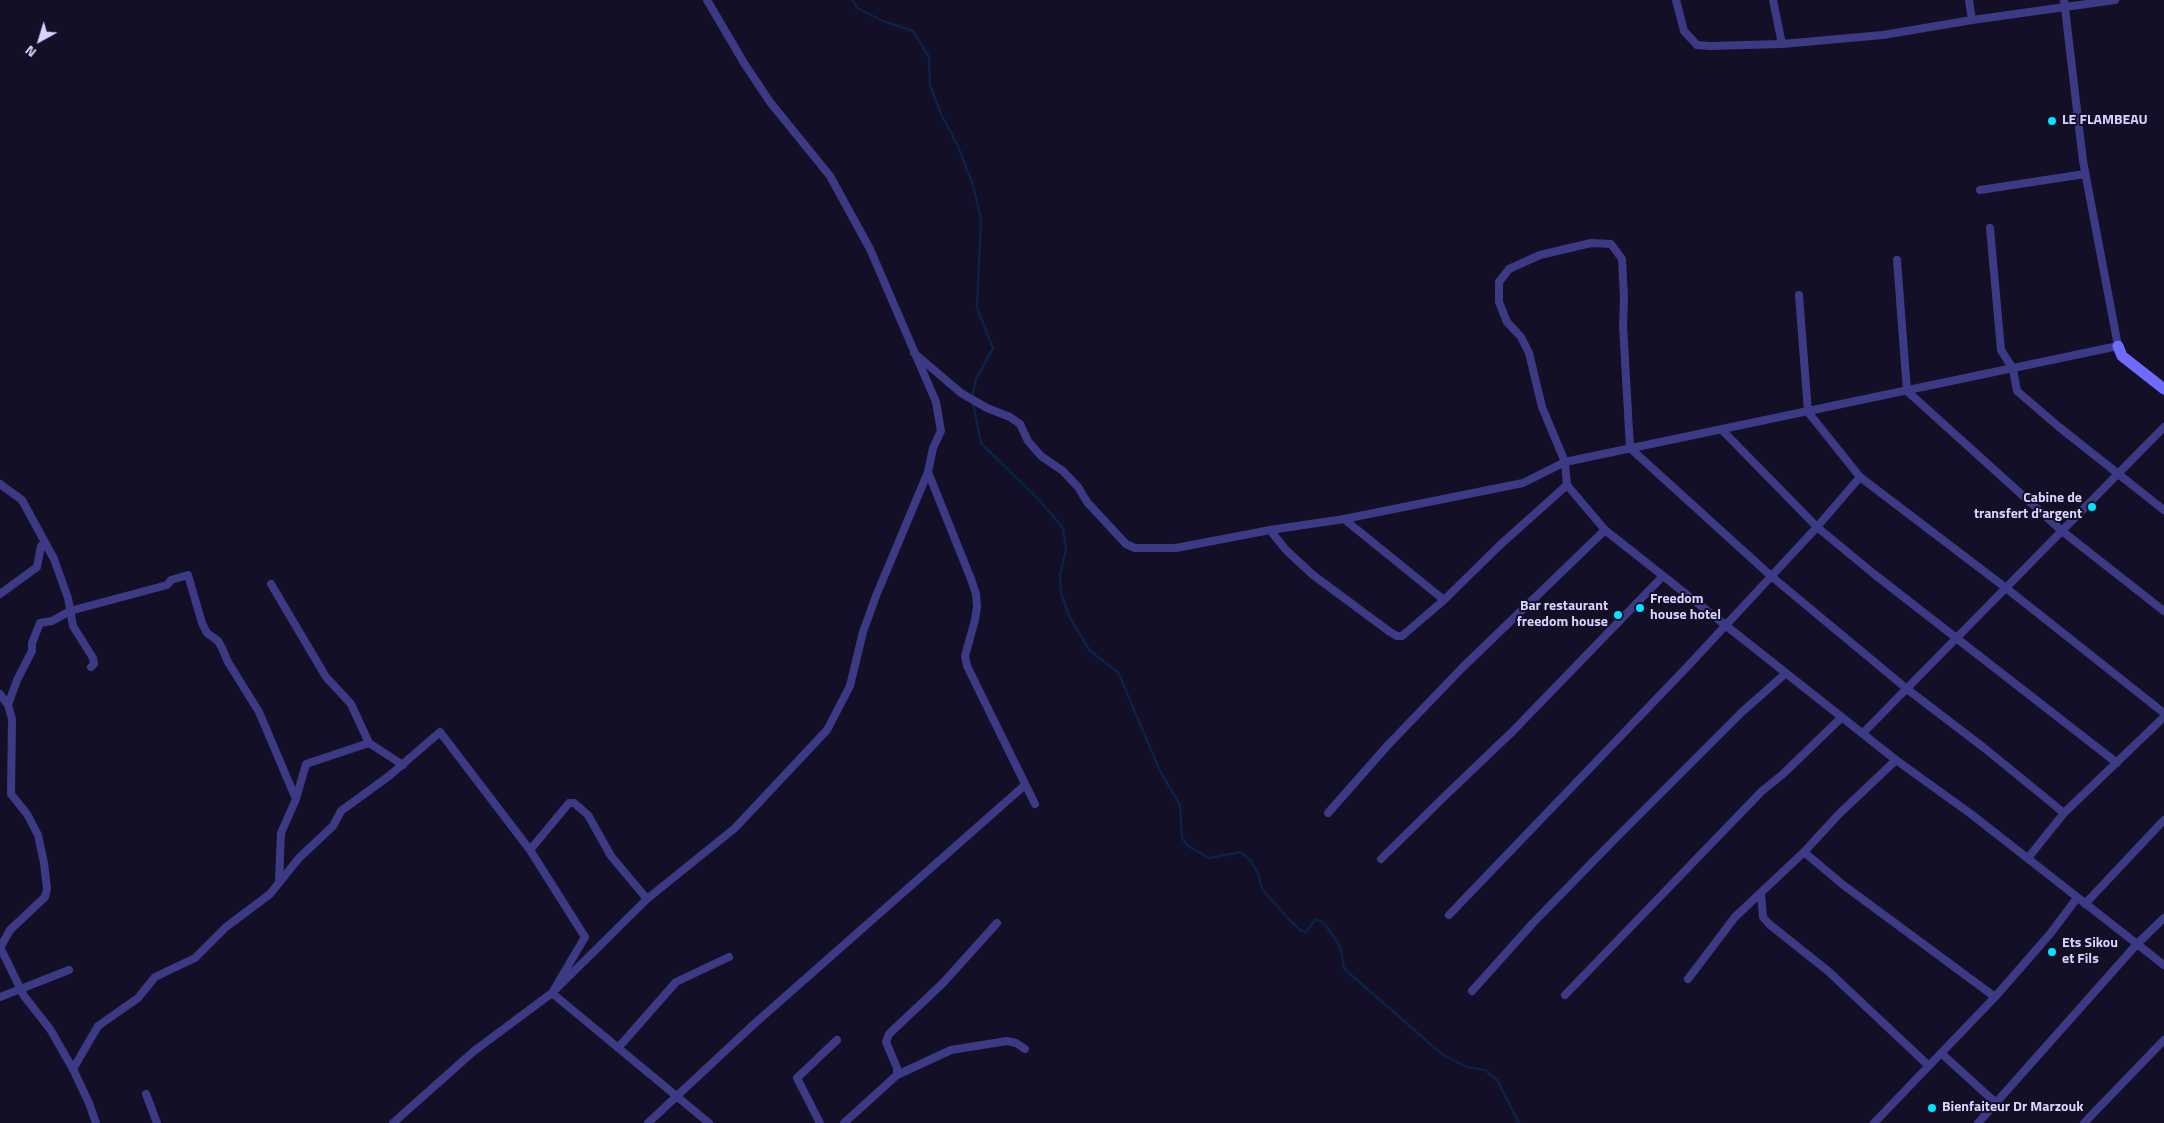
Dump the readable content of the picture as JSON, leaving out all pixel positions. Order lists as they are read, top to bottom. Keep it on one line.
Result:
{"places":["LE FLAMBEAU","Cabine de transfert d'argent","Freedom house hotel","Bar restaurant freedom house","Ets Sikou et Fils","Bienfaiteur Dr Marzouk"],"north":"bottom left"}
